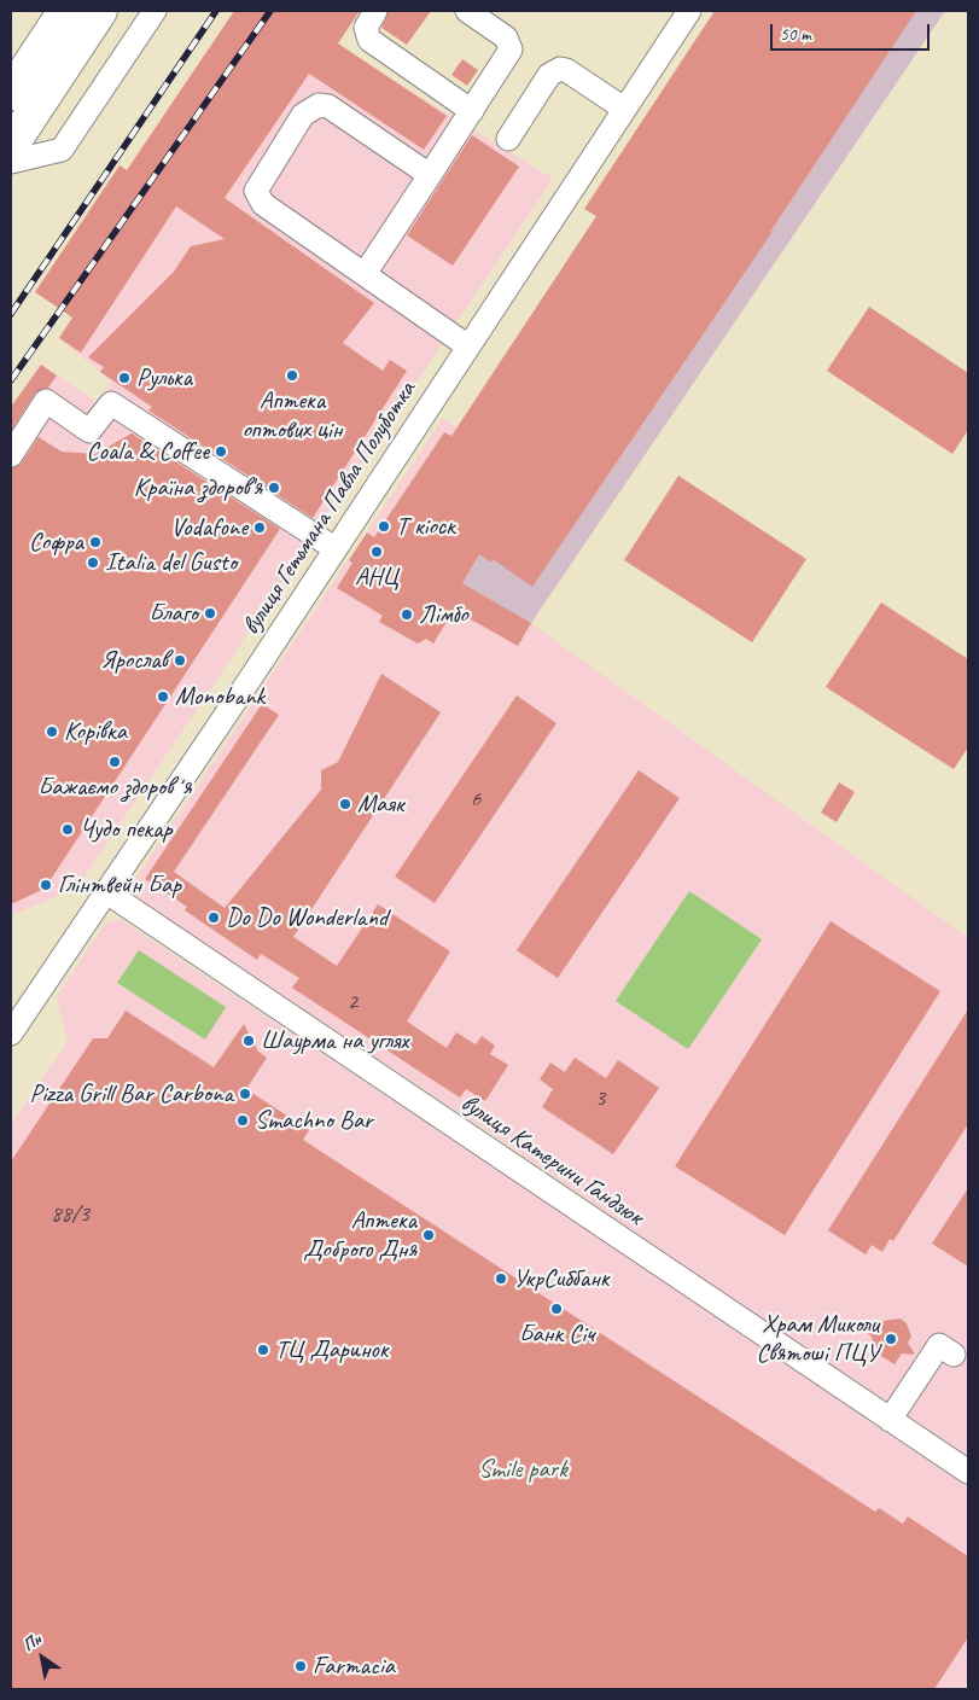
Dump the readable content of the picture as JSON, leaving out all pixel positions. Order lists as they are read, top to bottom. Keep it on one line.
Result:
{"streets":{"street":["вулиця Гетьмана Павла Полуботка","вулиця Катерини Гандзюк"]},"crossings":[["вулиця Гетьмана Павла Полуботка","вулиця Катерини Гандзюк"]],"parks":["Smile park"],"places":["Аптека оптових цін","Рулька","Coala & Coffee","Країна здоров'я","Т кіоск","Vodafone","Софра","АНЦ","Italia del Gusto","Благо","Лімбо","Ярослав","Monobank","Корівка","Бажаємо здоровʼя","Маяк","Чудо пекар","Глінтвейн Бар","Do Do Wonderland","Шаурма на углях","Pizza Grill Bar Carbona","Smachno Bar","Аптека Доброго Дня","УкрСиббанк","Банк Січ","Храм Миколи Святоші ПЦУ","ТЦ Даринок","Farmacia"],"house_numbers":["6","2","3","88/3"],"scale_bar":"50 m","north":"top left"}
